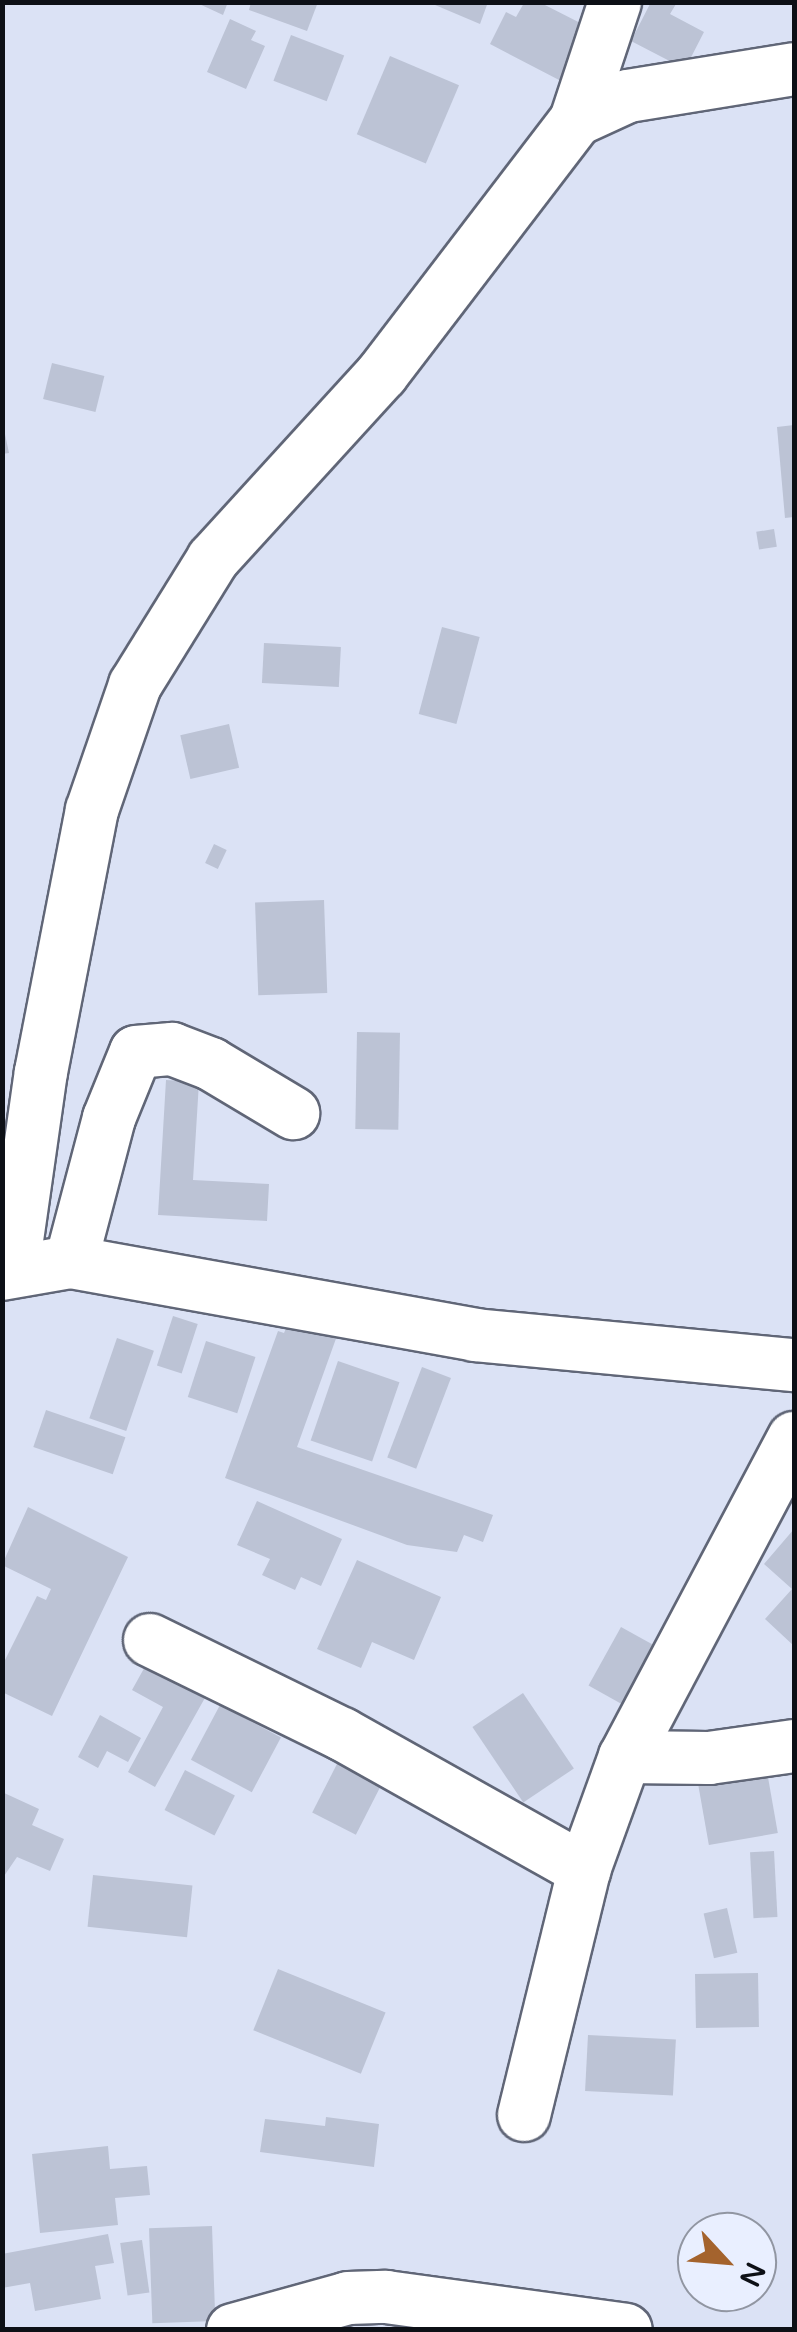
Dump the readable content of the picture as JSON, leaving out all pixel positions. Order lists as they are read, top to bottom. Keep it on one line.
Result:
{"north":"bottom right"}
